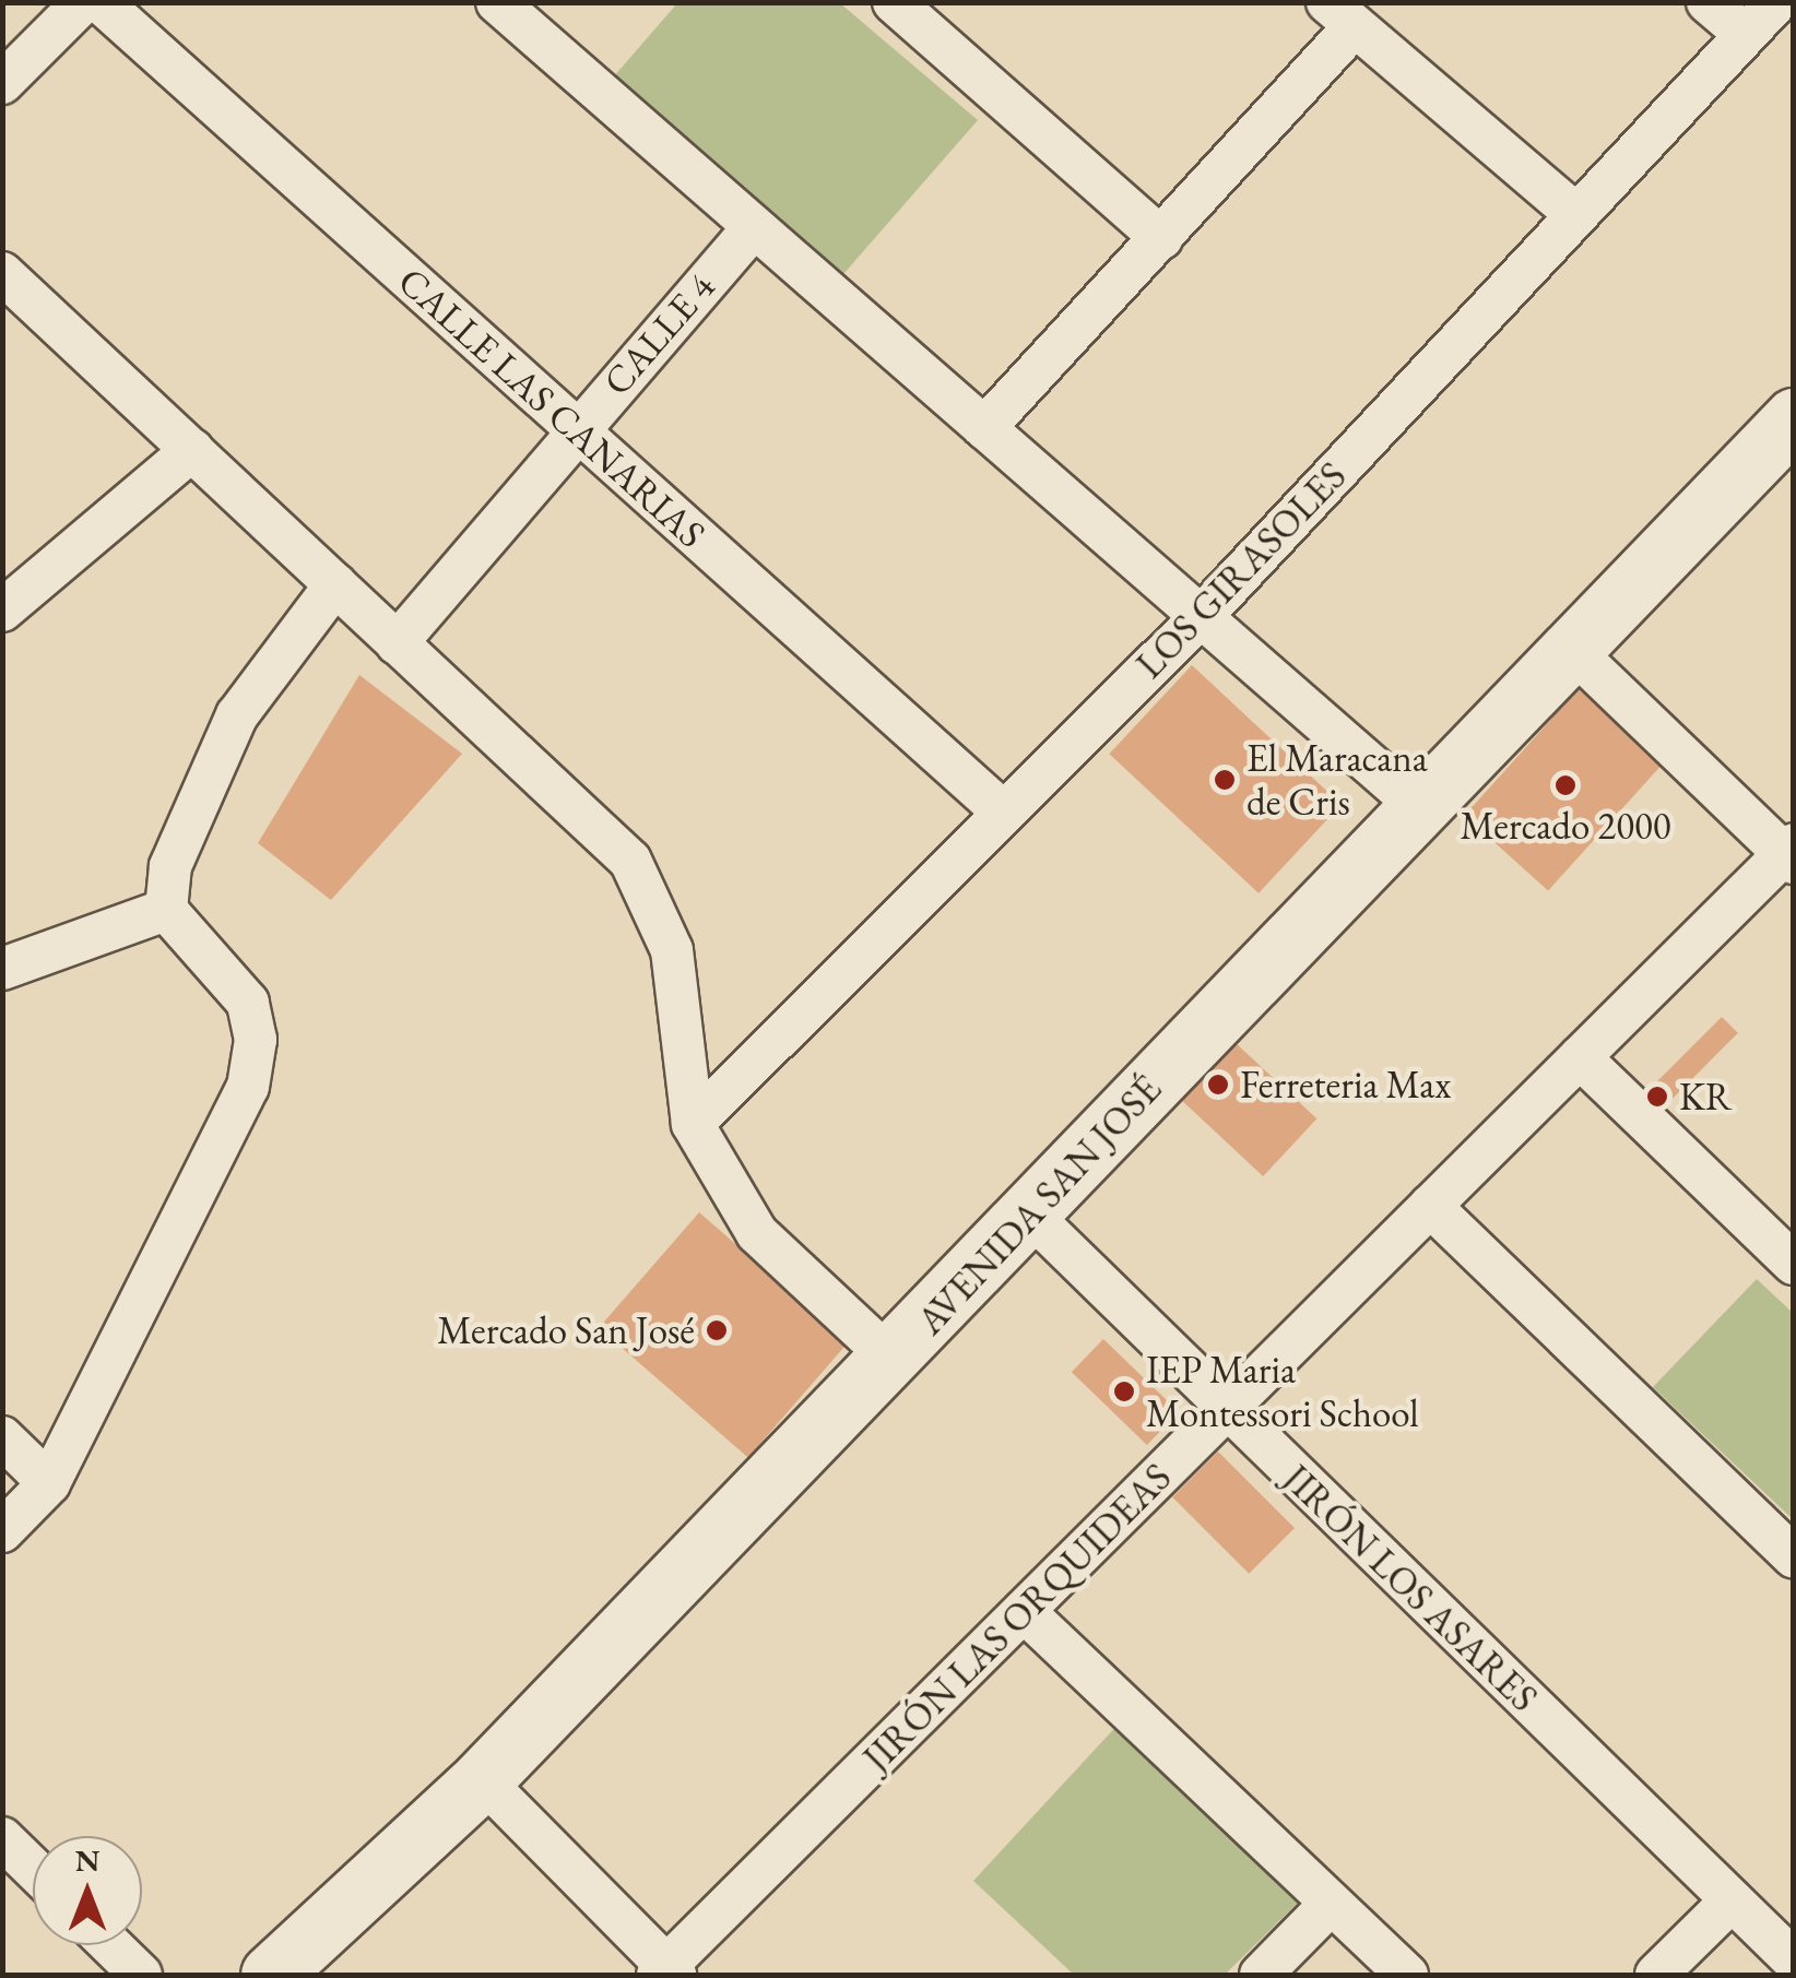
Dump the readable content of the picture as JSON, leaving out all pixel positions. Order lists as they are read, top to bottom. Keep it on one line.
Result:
{"streets":{"street":["CALLE 4","CALLE LAS CANARIAS","LOS GIRASOLES","AVENIDA SAN JOSÉ","JIRÓN LOS ASARES","JIRÓN LAS ORQUIDEAS"]},"crossings":[["CALLE 4","CALLE LAS CANARIAS"],["CALLE LAS CANARIAS","LOS GIRASOLES"],["AVENIDA SAN JOSÉ","JIRÓN LOS ASARES"],["JIRÓN LOS ASARES","JIRÓN LAS ORQUIDEAS"]],"places":["El Maracana de Cris","Mercado 2000","Ferreteria Max","KR","Mercado San José","IEP Maria Montessori School"],"north":"top"}
